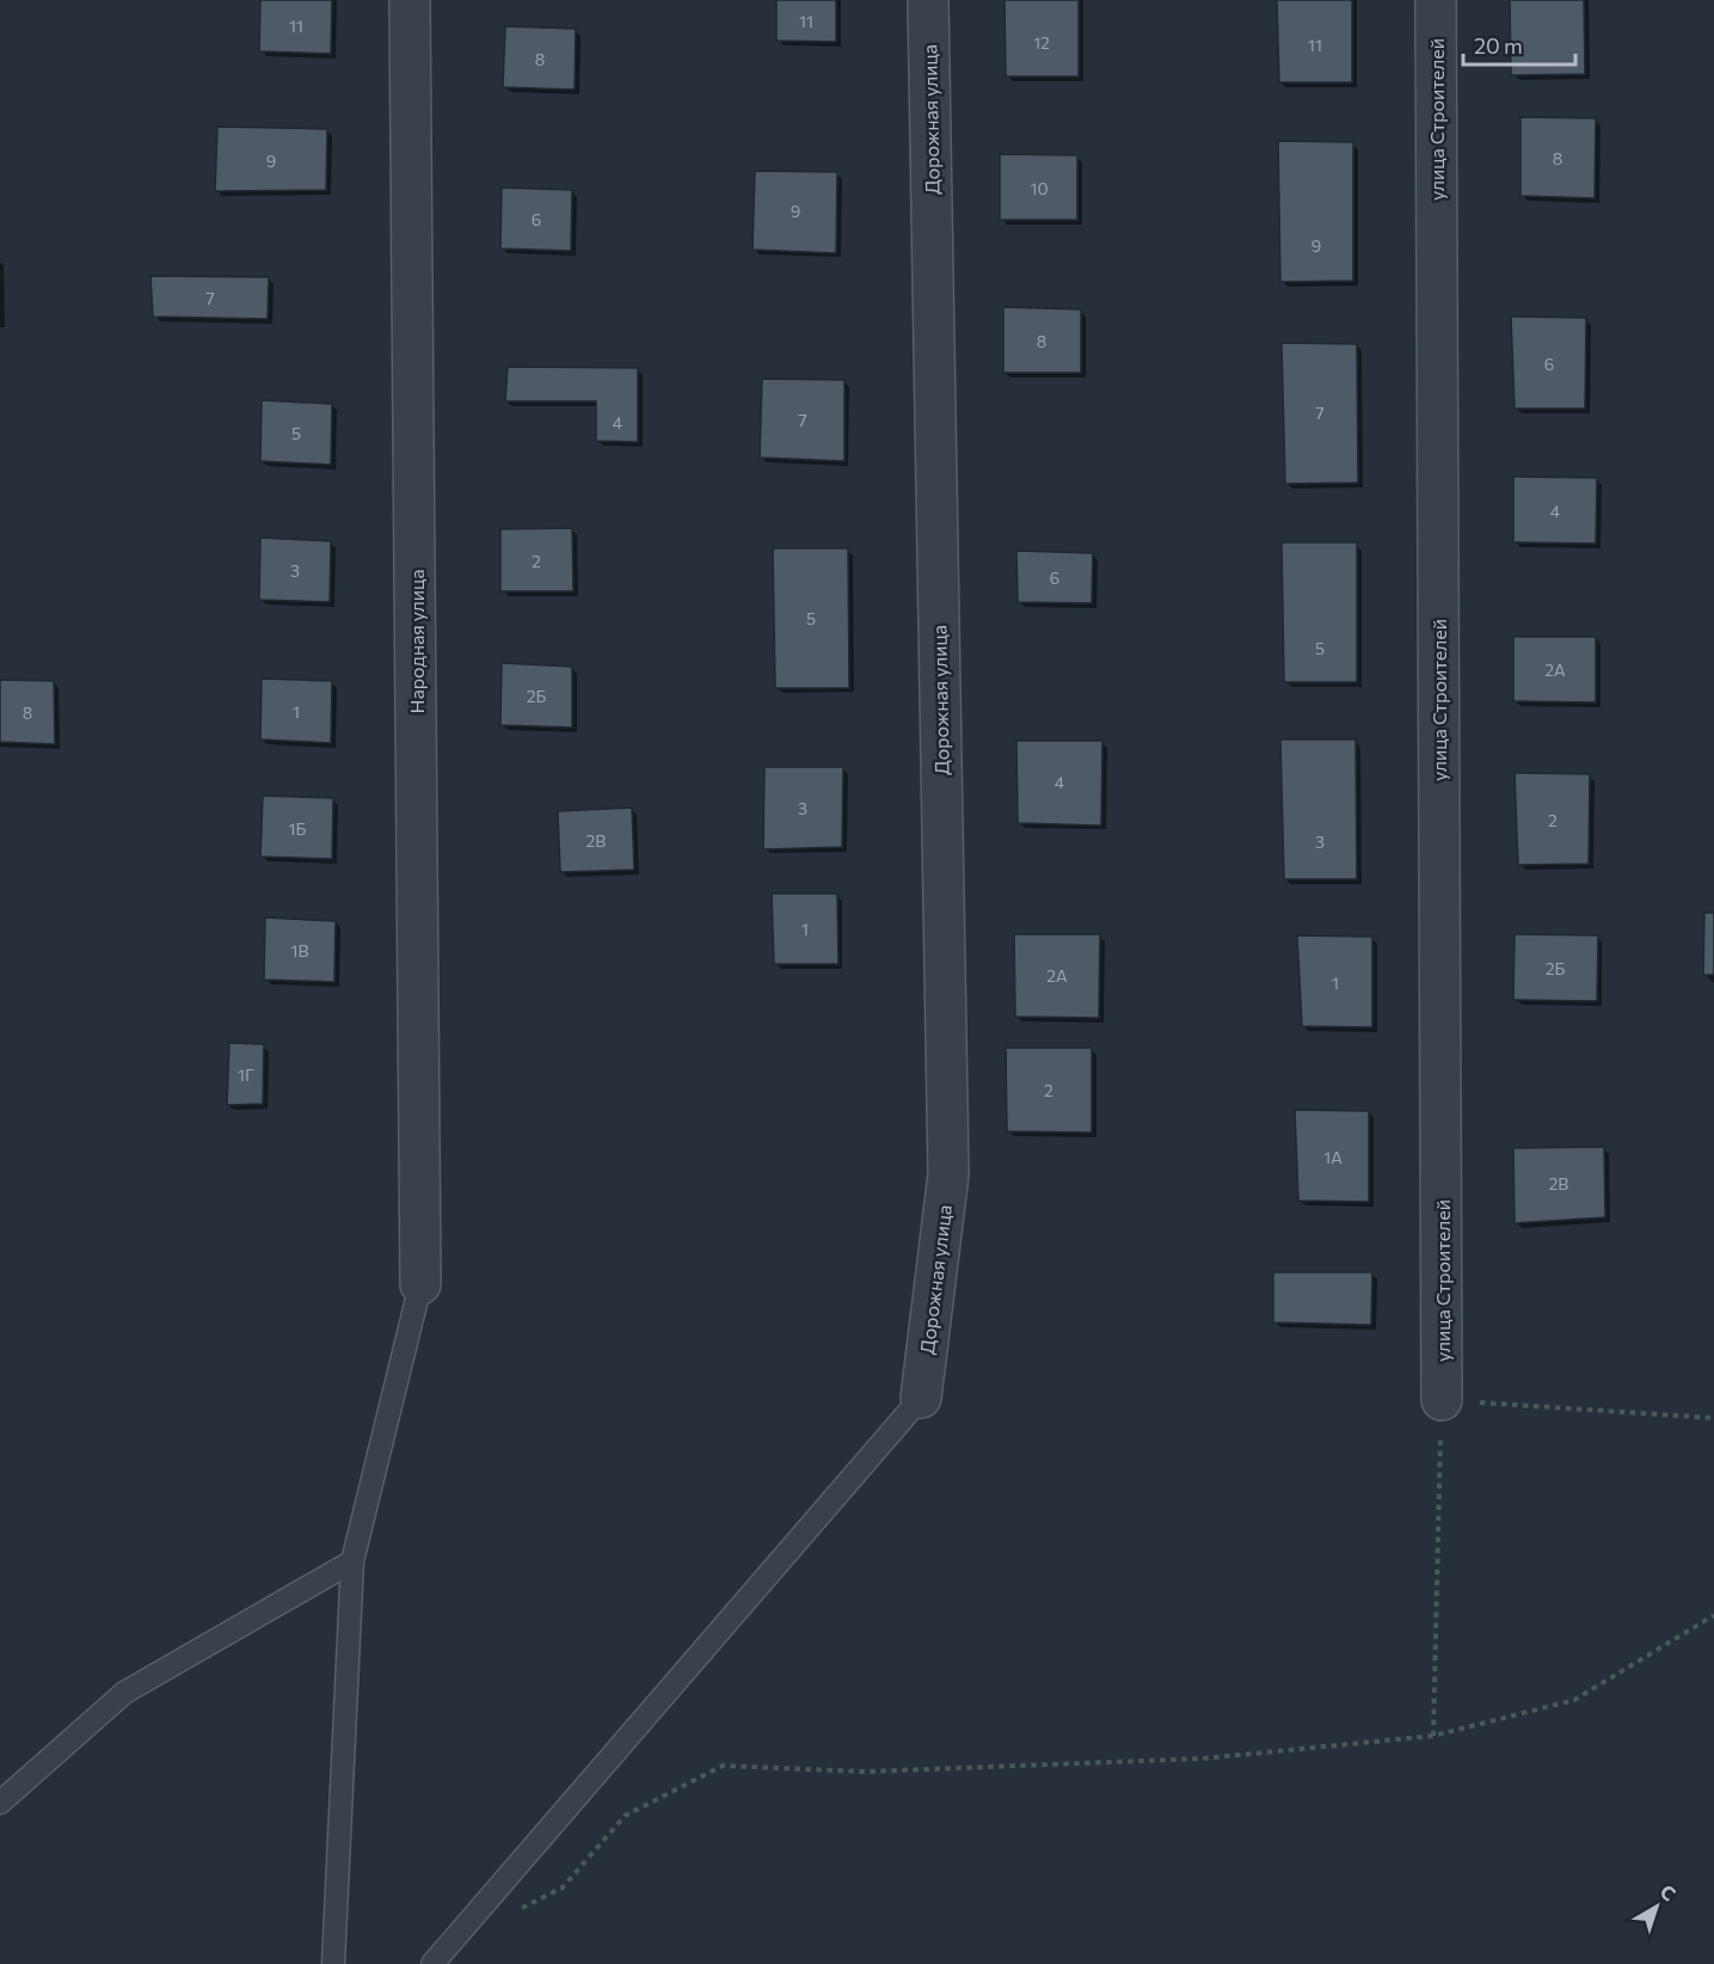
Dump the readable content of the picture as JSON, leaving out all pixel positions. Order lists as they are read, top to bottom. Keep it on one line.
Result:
{"streets":{"street":["Дорожная улица","улица Строителей","Народная улица"]},"house_numbers":["11","11","12","11","8","8","9","10","9","6","9","7","8","6","7","7","4","5","4","2","3","6","5","5","2А","2Б","1","8","4","3","2","1Б","2В","3","1","1В","2Б","2А","1","1Г","2","1А","2В"],"scale_bar":"20 m","north":"top right"}
